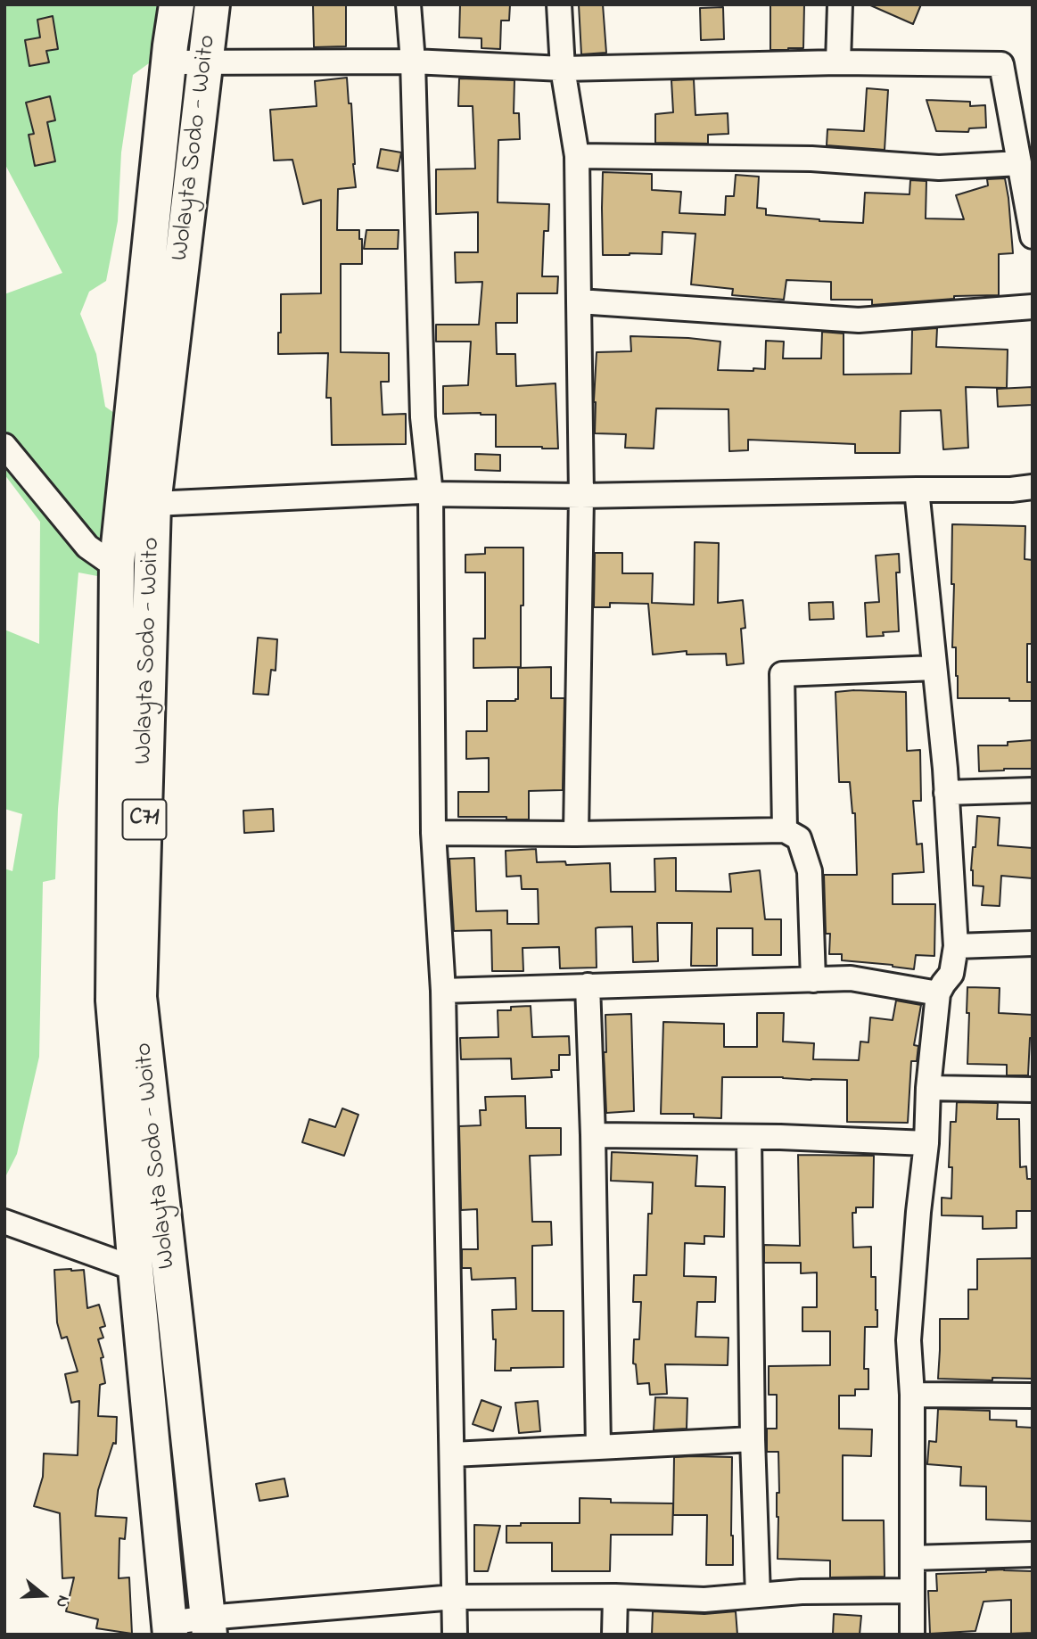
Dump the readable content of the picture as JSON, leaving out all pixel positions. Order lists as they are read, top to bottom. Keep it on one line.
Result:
{"streets":{"highway":["Wolayta Sodo - Woito","C71"]},"north":"right"}
